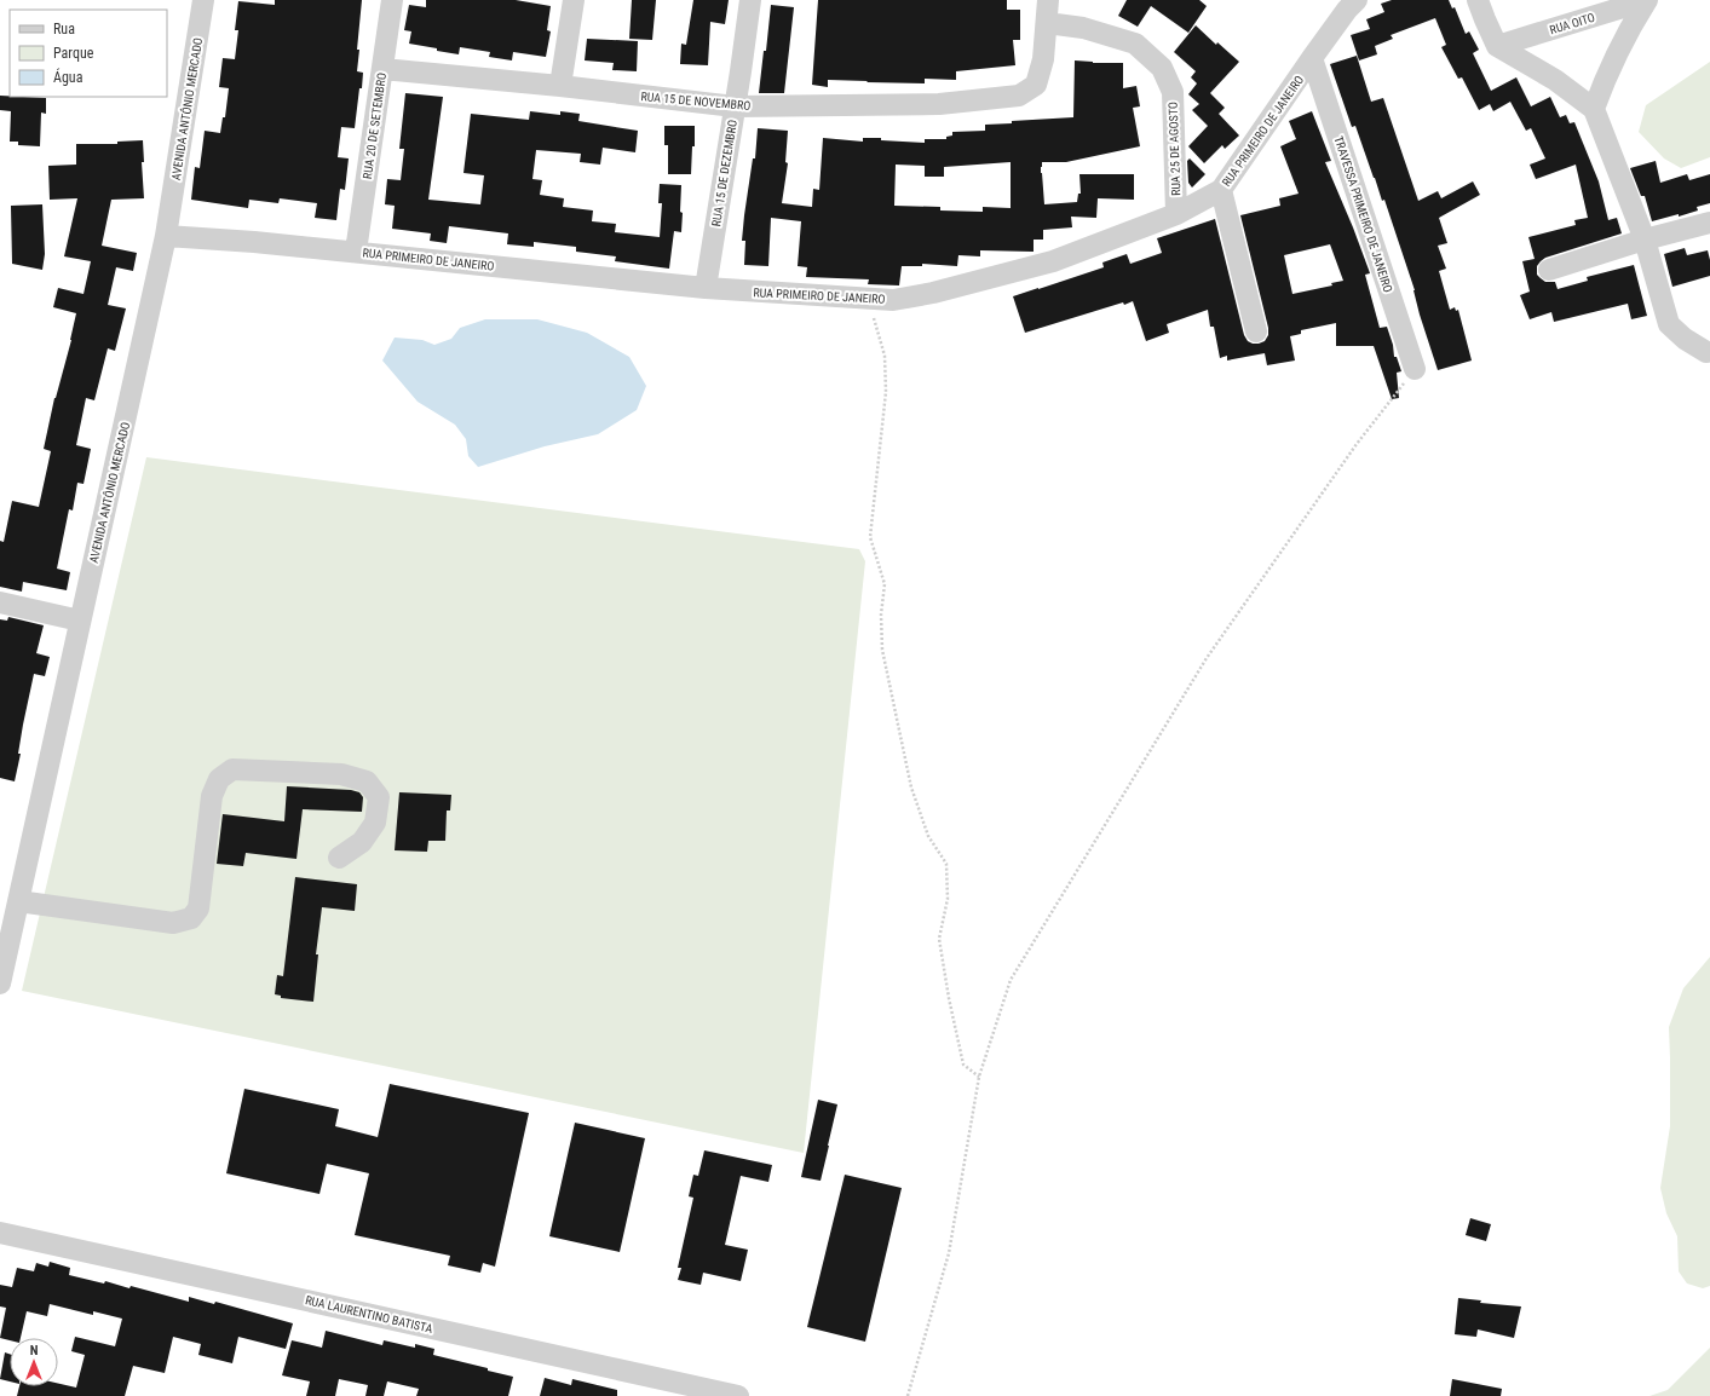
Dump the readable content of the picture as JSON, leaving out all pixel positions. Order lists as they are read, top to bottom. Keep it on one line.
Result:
{"streets":{"street":["RUA OITO","RUA 15 DE NOVEMBRO","AVENIDA ANTÔNIO MERCADO","RUA 20 DE SETEMBRO","RUA PRIMEIRO DE JANEIRO","RUA 25 DE AGOSTO","RUA 15 DE DEZEMBRO","TRAVESSA PRIMEIRO DE JANEIRO","RUA LAURENTINO BATISTA"]},"crossings":[["RUA 15 DE NOVEMBRO","RUA 20 DE SETEMBRO"],["RUA 15 DE NOVEMBRO","RUA 25 DE AGOSTO"],["RUA 15 DE NOVEMBRO","RUA 15 DE DEZEMBRO"],["AVENIDA ANTÔNIO MERCADO","RUA PRIMEIRO DE JANEIRO"],["RUA 20 DE SETEMBRO","RUA PRIMEIRO DE JANEIRO"],["RUA PRIMEIRO DE JANEIRO","RUA 25 DE AGOSTO"],["RUA PRIMEIRO DE JANEIRO","RUA 15 DE DEZEMBRO"],["RUA PRIMEIRO DE JANEIRO","TRAVESSA PRIMEIRO DE JANEIRO"]],"legend":["Rua","Parque","Água"],"north":"top"}
